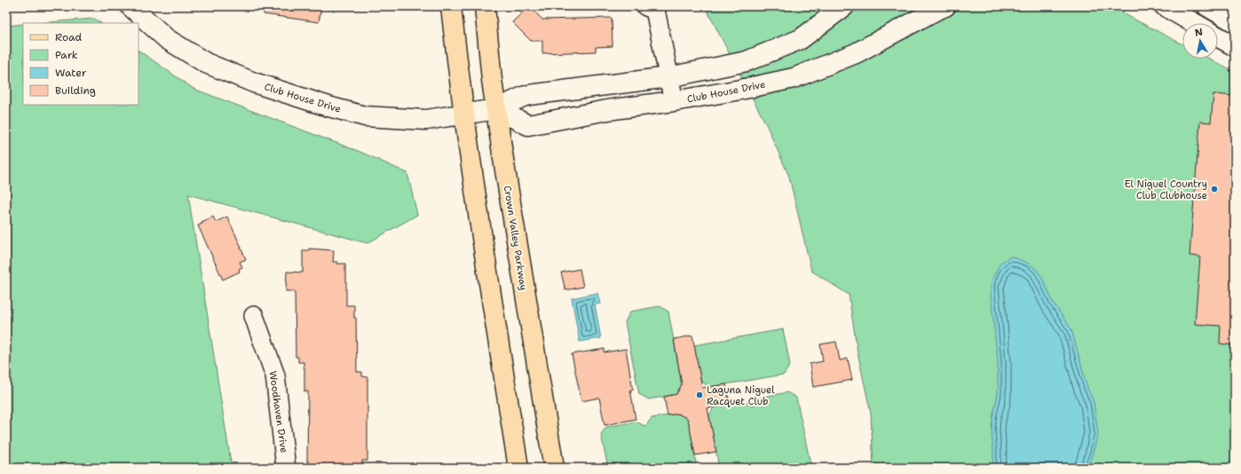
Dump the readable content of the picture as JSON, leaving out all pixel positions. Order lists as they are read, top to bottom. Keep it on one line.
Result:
{"streets":{"main road":["Crown Valley Parkway"],"street":["Club House Drive","Woodhaven Drive"]},"crossings":[["Club House Drive","Crown Valley Parkway"]],"places":["El Niguel Country Club Clubhouse","Laguna Niguel Racquet Club"],"legend":["Road","Park","Water","Building"],"north":"top"}
